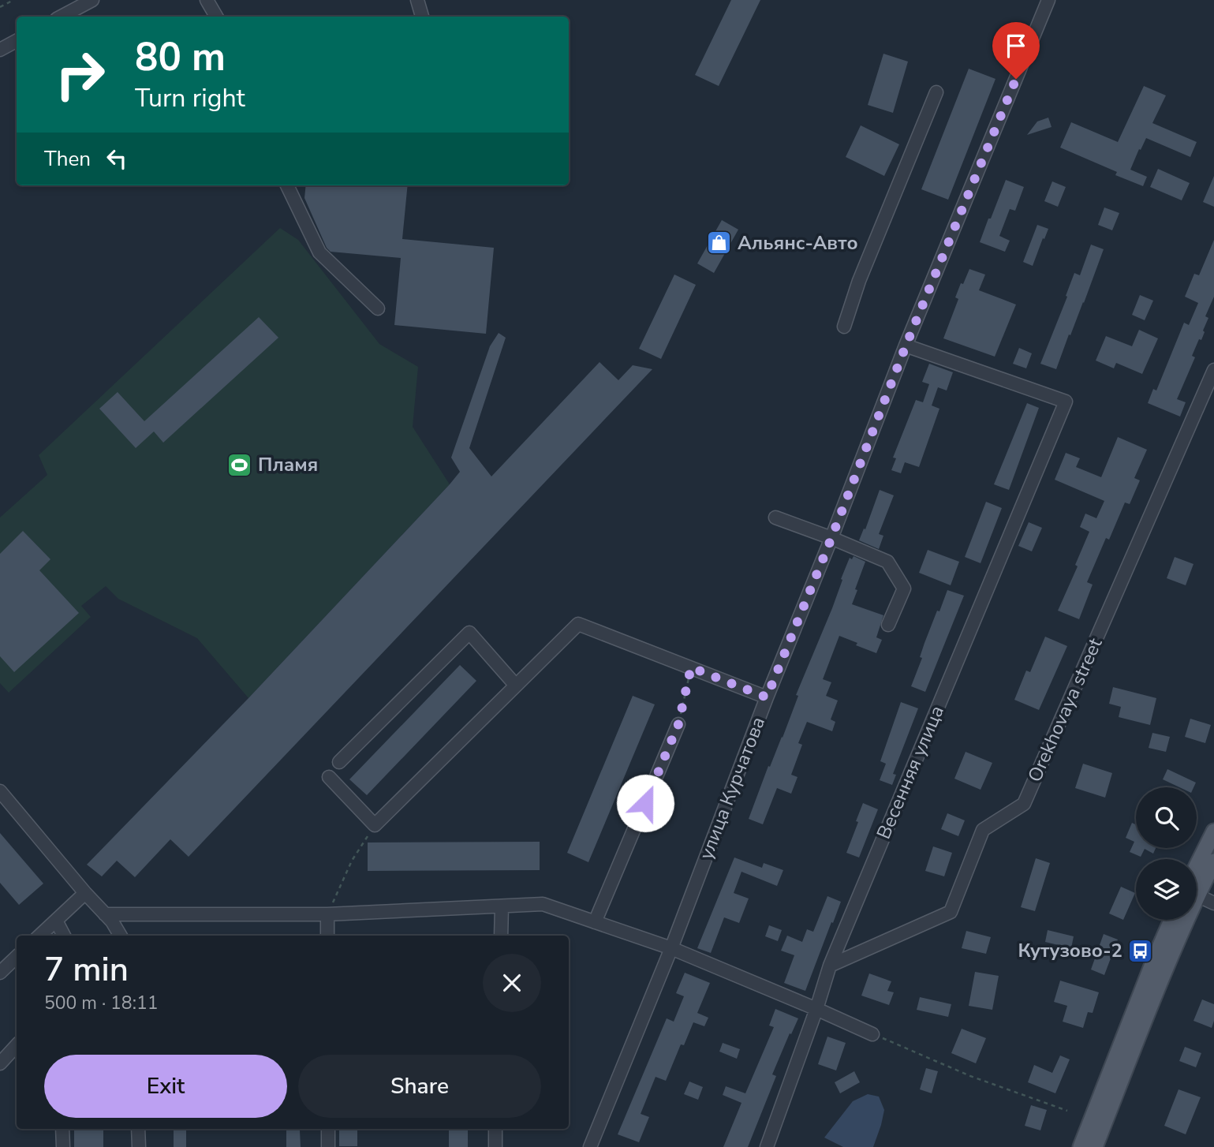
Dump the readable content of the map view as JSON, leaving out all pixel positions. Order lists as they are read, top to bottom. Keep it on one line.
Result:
{"streets":{"street":["Orekhovaya street","Весенняя улица","улица Курчатова"]},"crossings":[["Orekhovaya street","Весенняя улица"],["Весенняя улица","улица Курчатова"]],"places":{"shop":["Альянс-Авто"],"sports":["Пламя"],"bus stop":["Кутузово-2"]},"page":{"turn":["80 m","Turn right"],"then":"Then","heading":["7 min","500 m · 18:11"],"buttons":["Exit","Share"]}}
